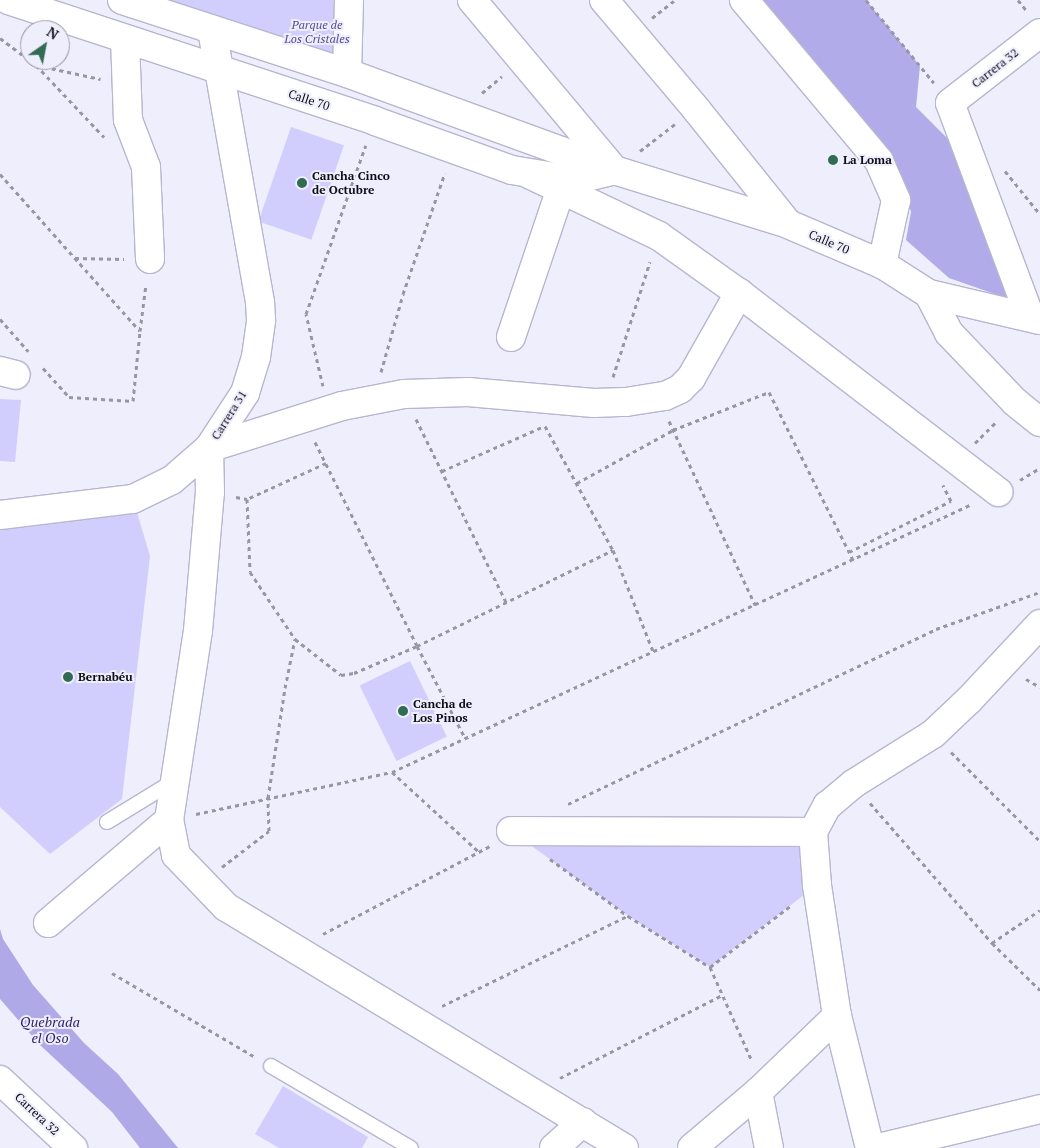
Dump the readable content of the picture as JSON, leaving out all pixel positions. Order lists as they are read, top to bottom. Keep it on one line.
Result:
{"streets":{"street":["Carrera 32","Calle 70","Carrera 31"]},"crossings":[["Carrera 32","Calle 70"],["Calle 70","Carrera 31"]],"water":["Quebrada el Oso"],"parks":["Parque de Los Cristales"],"places":["La Loma","Cancha Cinco de Octubre","Bernabéu","Cancha de Los Pinos"],"north":"top right"}
